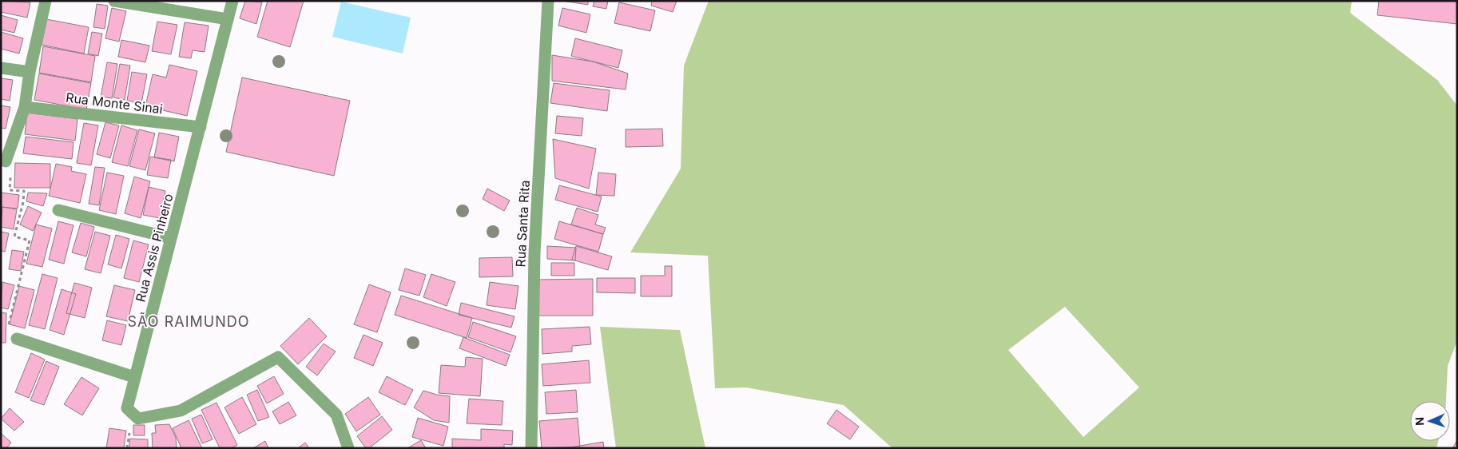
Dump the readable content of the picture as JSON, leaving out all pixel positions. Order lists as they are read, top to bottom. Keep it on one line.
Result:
{"streets":{"street":["Rua Monte Sinai","Rua Santa Rita","Rua Assis Pinheiro"]},"crossings":[["Rua Monte Sinai","Rua Assis Pinheiro"]],"districts":["SÃO RAIMUNDO"],"north":"left"}
